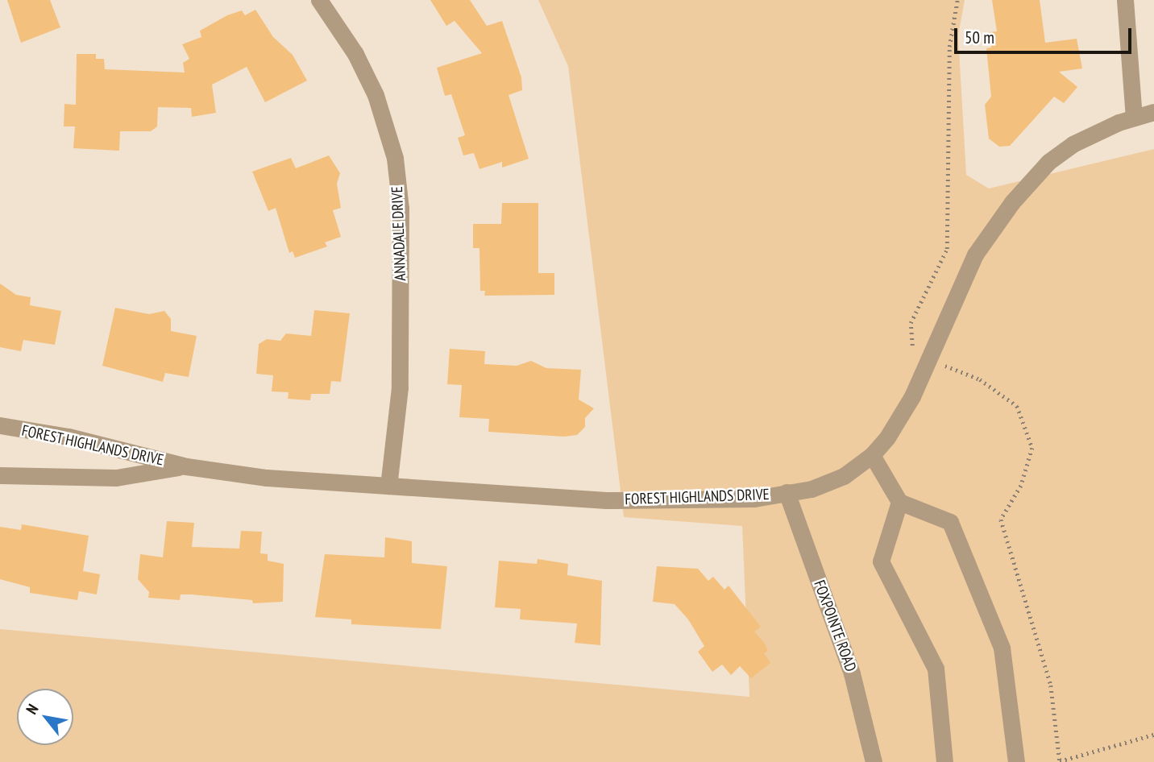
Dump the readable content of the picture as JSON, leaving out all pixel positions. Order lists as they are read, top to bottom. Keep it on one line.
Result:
{"streets":{"street":["ANNADALE DRIVE","FOREST HIGHLANDS DRIVE","FOXPOINTE ROAD"]},"crossings":[["ANNADALE DRIVE","FOREST HIGHLANDS DRIVE"],["FOREST HIGHLANDS DRIVE","FOXPOINTE ROAD"]],"scale_bar":"50 m","north":"top left"}
